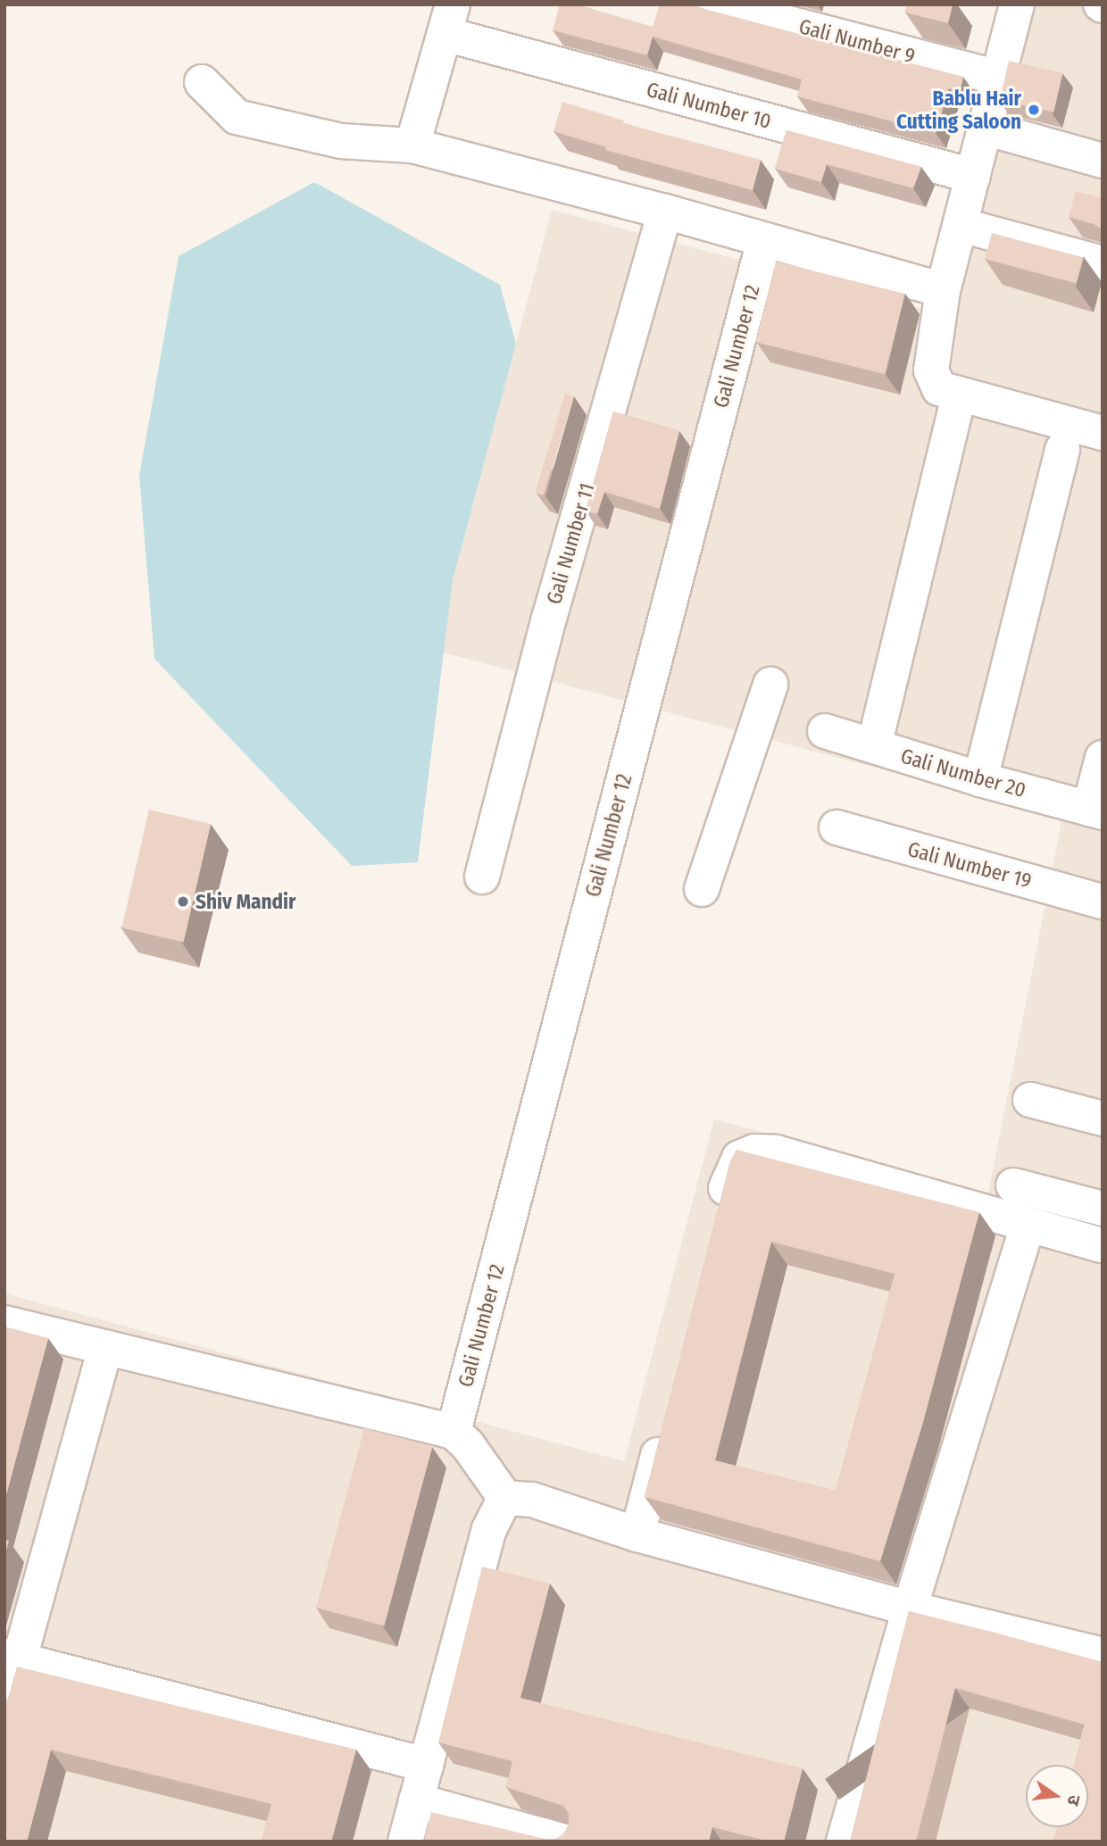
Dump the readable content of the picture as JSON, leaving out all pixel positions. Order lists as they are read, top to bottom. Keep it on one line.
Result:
{"streets":{"street":["Gali Number 9","Gali Number 10","Gali Number 12","Gali Number 11","Gali Number 20","Gali Number 19"]},"places":["Bablu Hair Cutting Saloon","Shiv Mandir"],"north":"right"}
